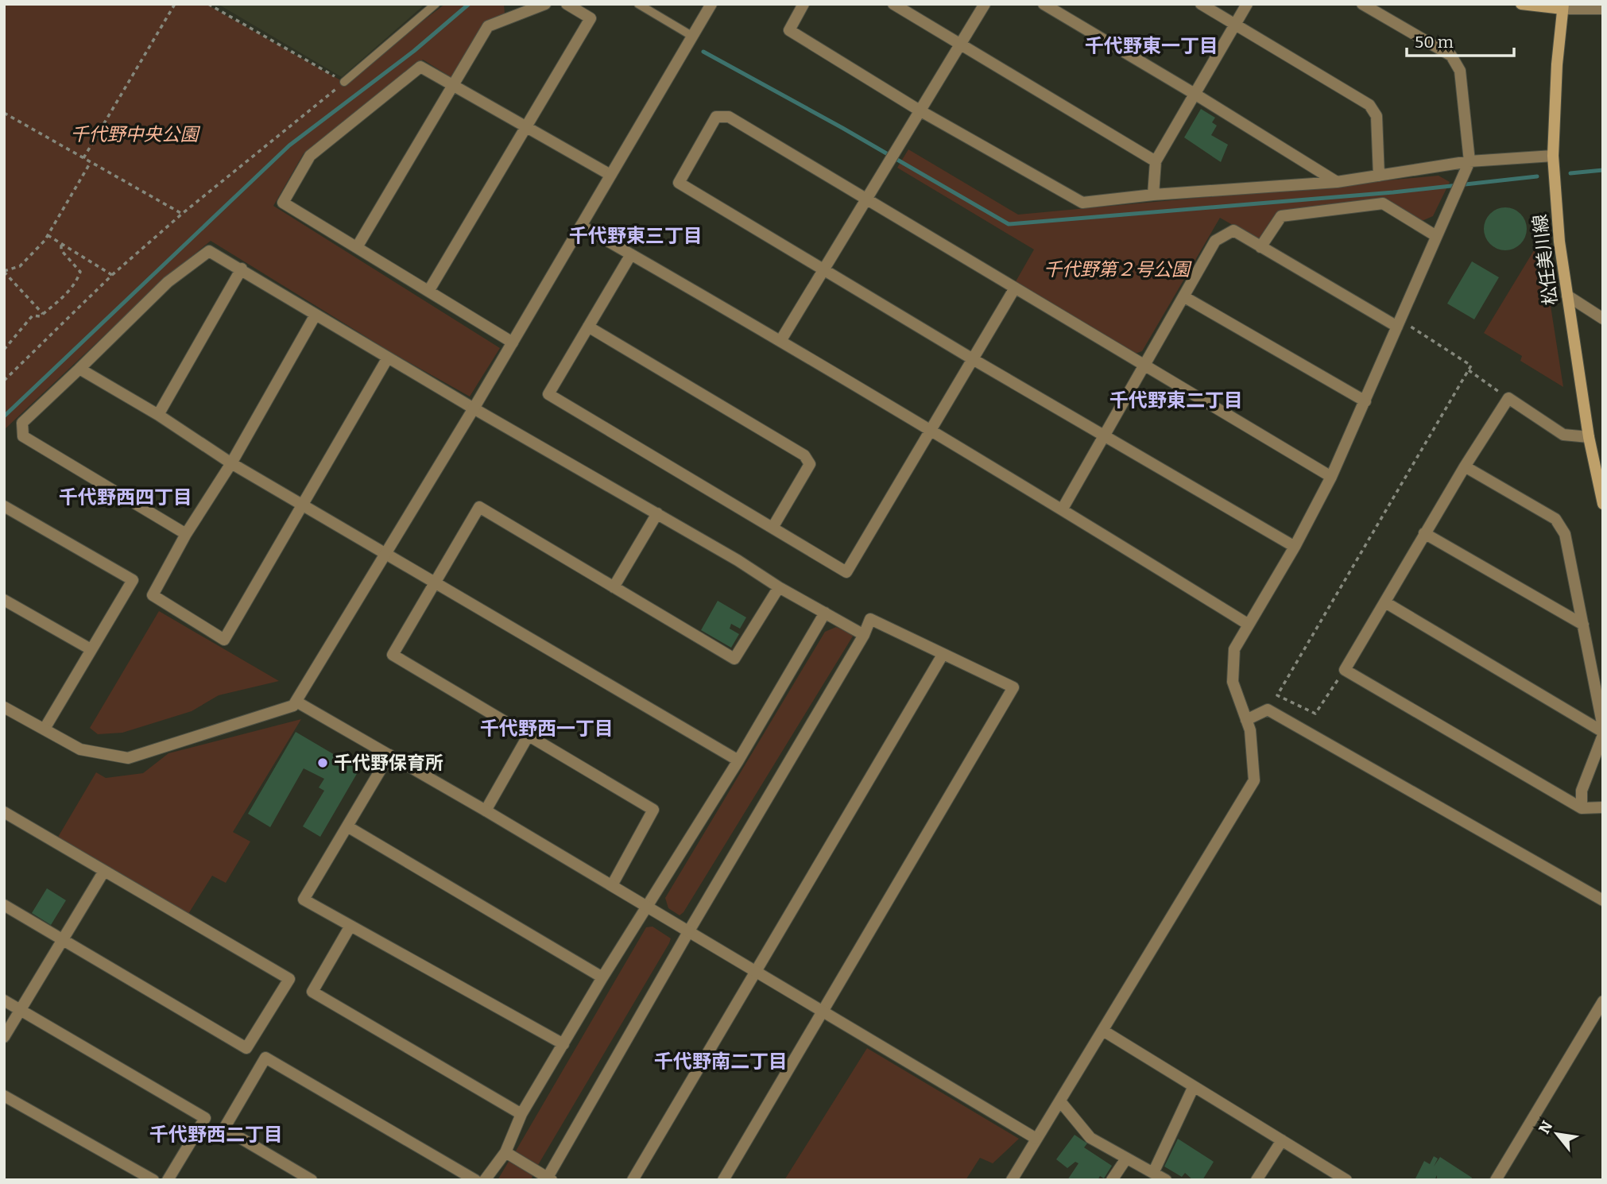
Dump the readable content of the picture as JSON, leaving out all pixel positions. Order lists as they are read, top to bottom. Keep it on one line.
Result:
{"streets":{"main road":["松任美川線"]},"districts":["千代野東一丁目","千代野東三丁目","千代野東二丁目","千代野西四丁目","千代野西一丁目","千代野南二丁目","千代野西二丁目"],"parks":["千代野中央公園","千代野第２号公園"],"places":["千代野保育所"],"scale_bar":"50 m","north":"top left"}
